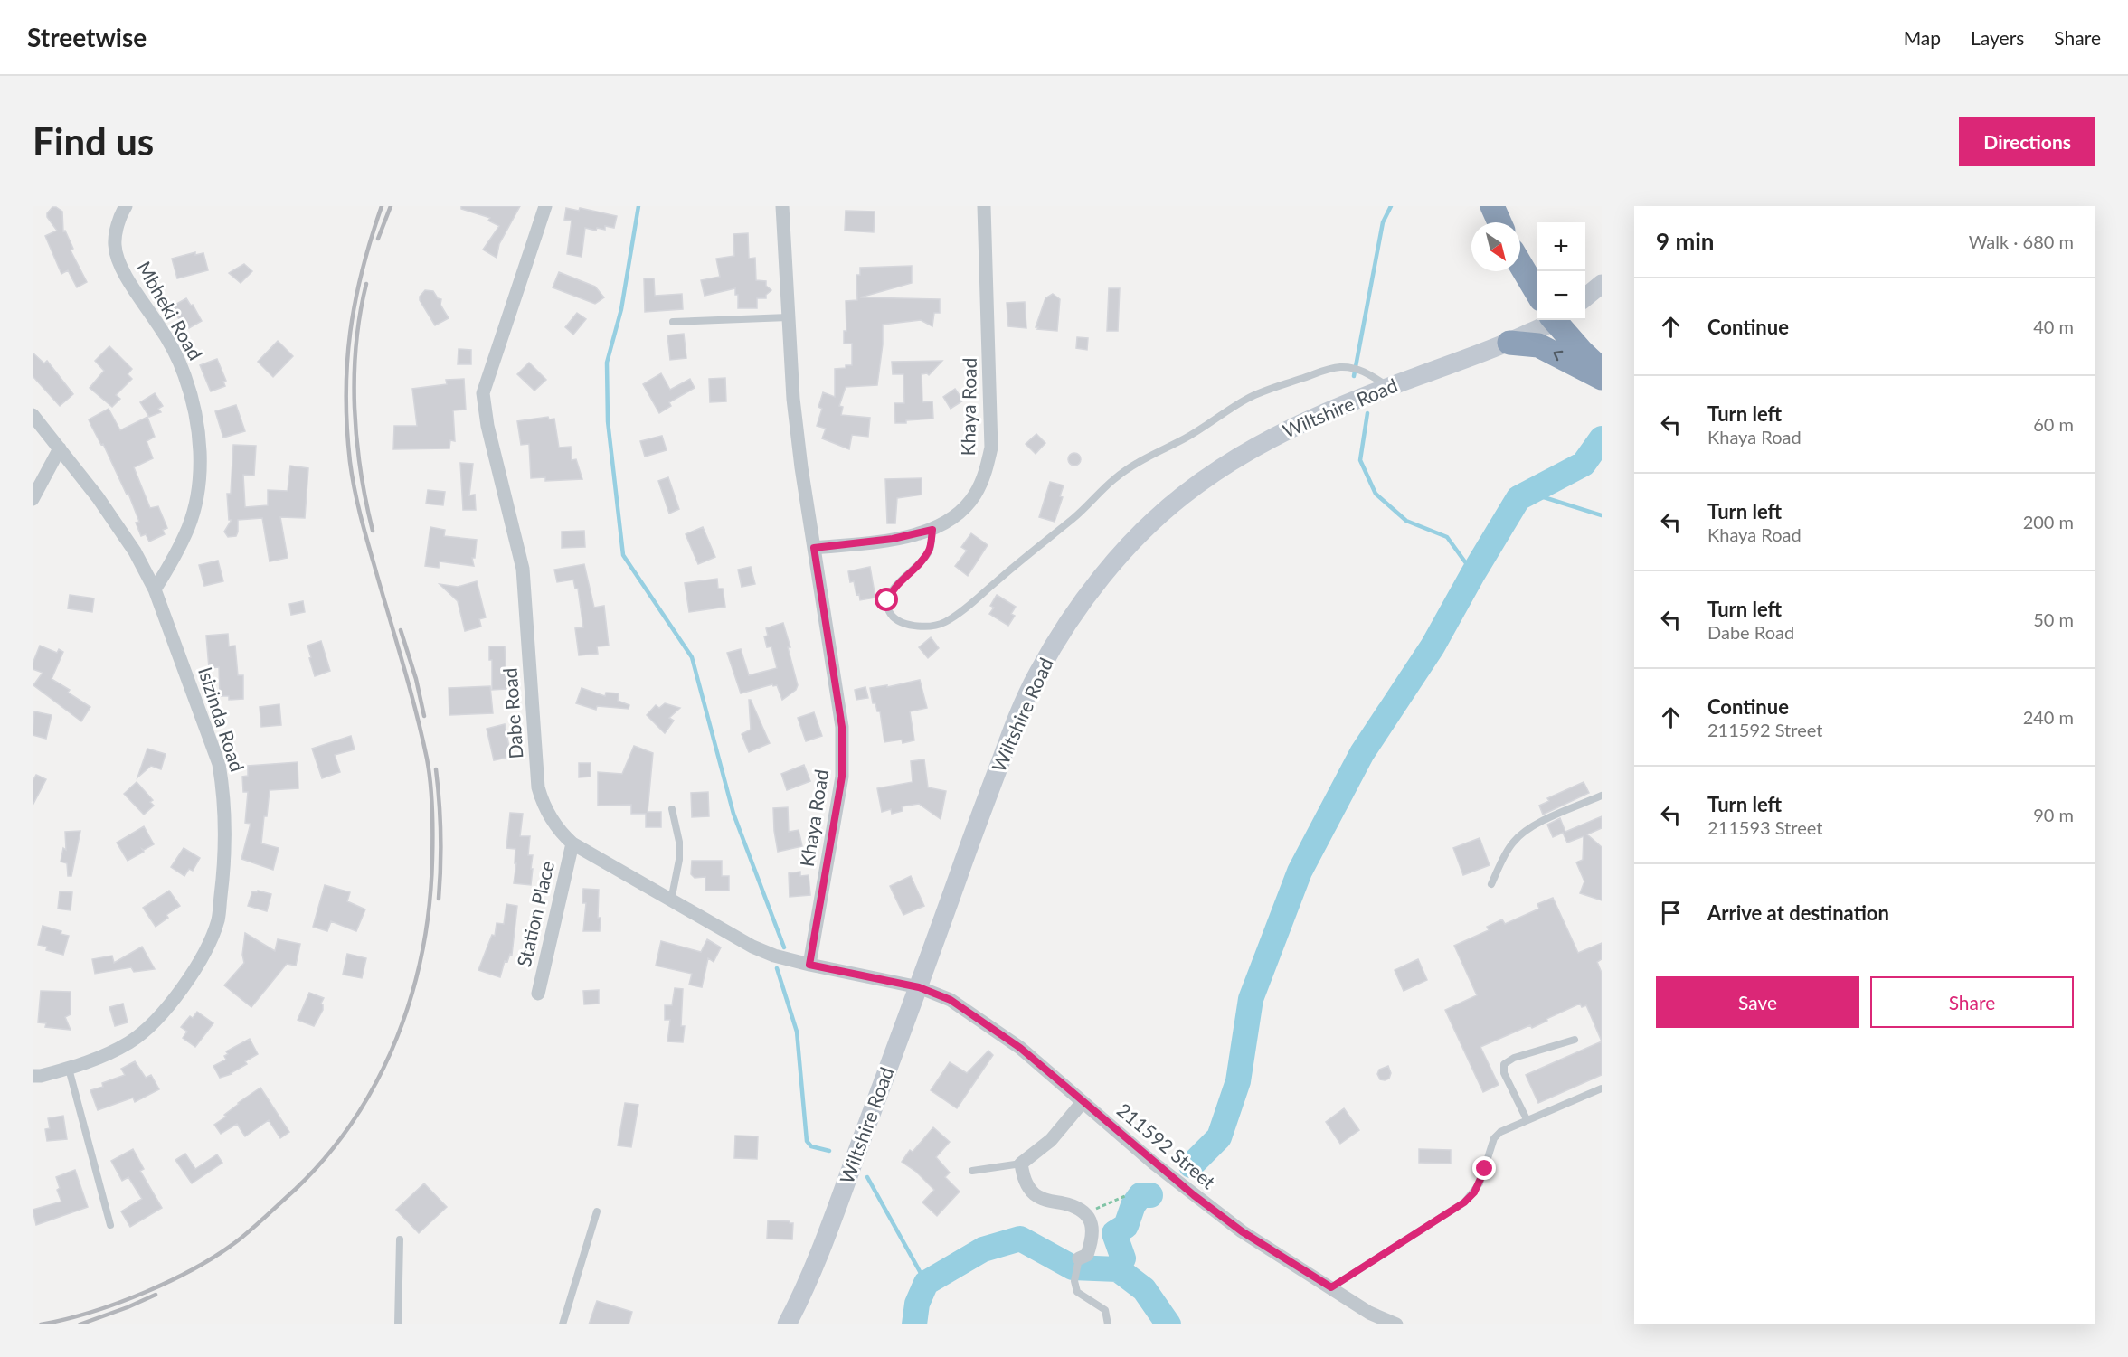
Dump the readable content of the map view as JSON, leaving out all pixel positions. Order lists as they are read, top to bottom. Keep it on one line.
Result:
{"streets":{"street":["Mbheki Road","Khaya Road","Wiltshire Road","Dabe Road","Isizinda Road","Station Place","211592 Street"]},"crossings":[["Mbheki Road","Isizinda Road"],["Khaya Road","Dabe Road"],["Wiltshire Road","Dabe Road"],["Wiltshire Road","211592 Street"],["Dabe Road","Station Place"],["Dabe Road","211592 Street"]],"north":"bottom right","page":{"header":"Streetwise","nav":["Map","Layers","Share"],"buttons":["Directions",["Save","Share"]],"title":"Find us","heading":["9 min","Walk · 680 m"],"map_buttons":["+","−"],"list":[["Continue","40 m"],["Turn left","Khaya Road","60 m"],["Turn left","Khaya Road","200 m"],["Turn left","Dabe Road","50 m"],["Continue","211592 Street","240 m"],["Turn left","211593 Street","90 m"],"Arrive at destination"]}}
